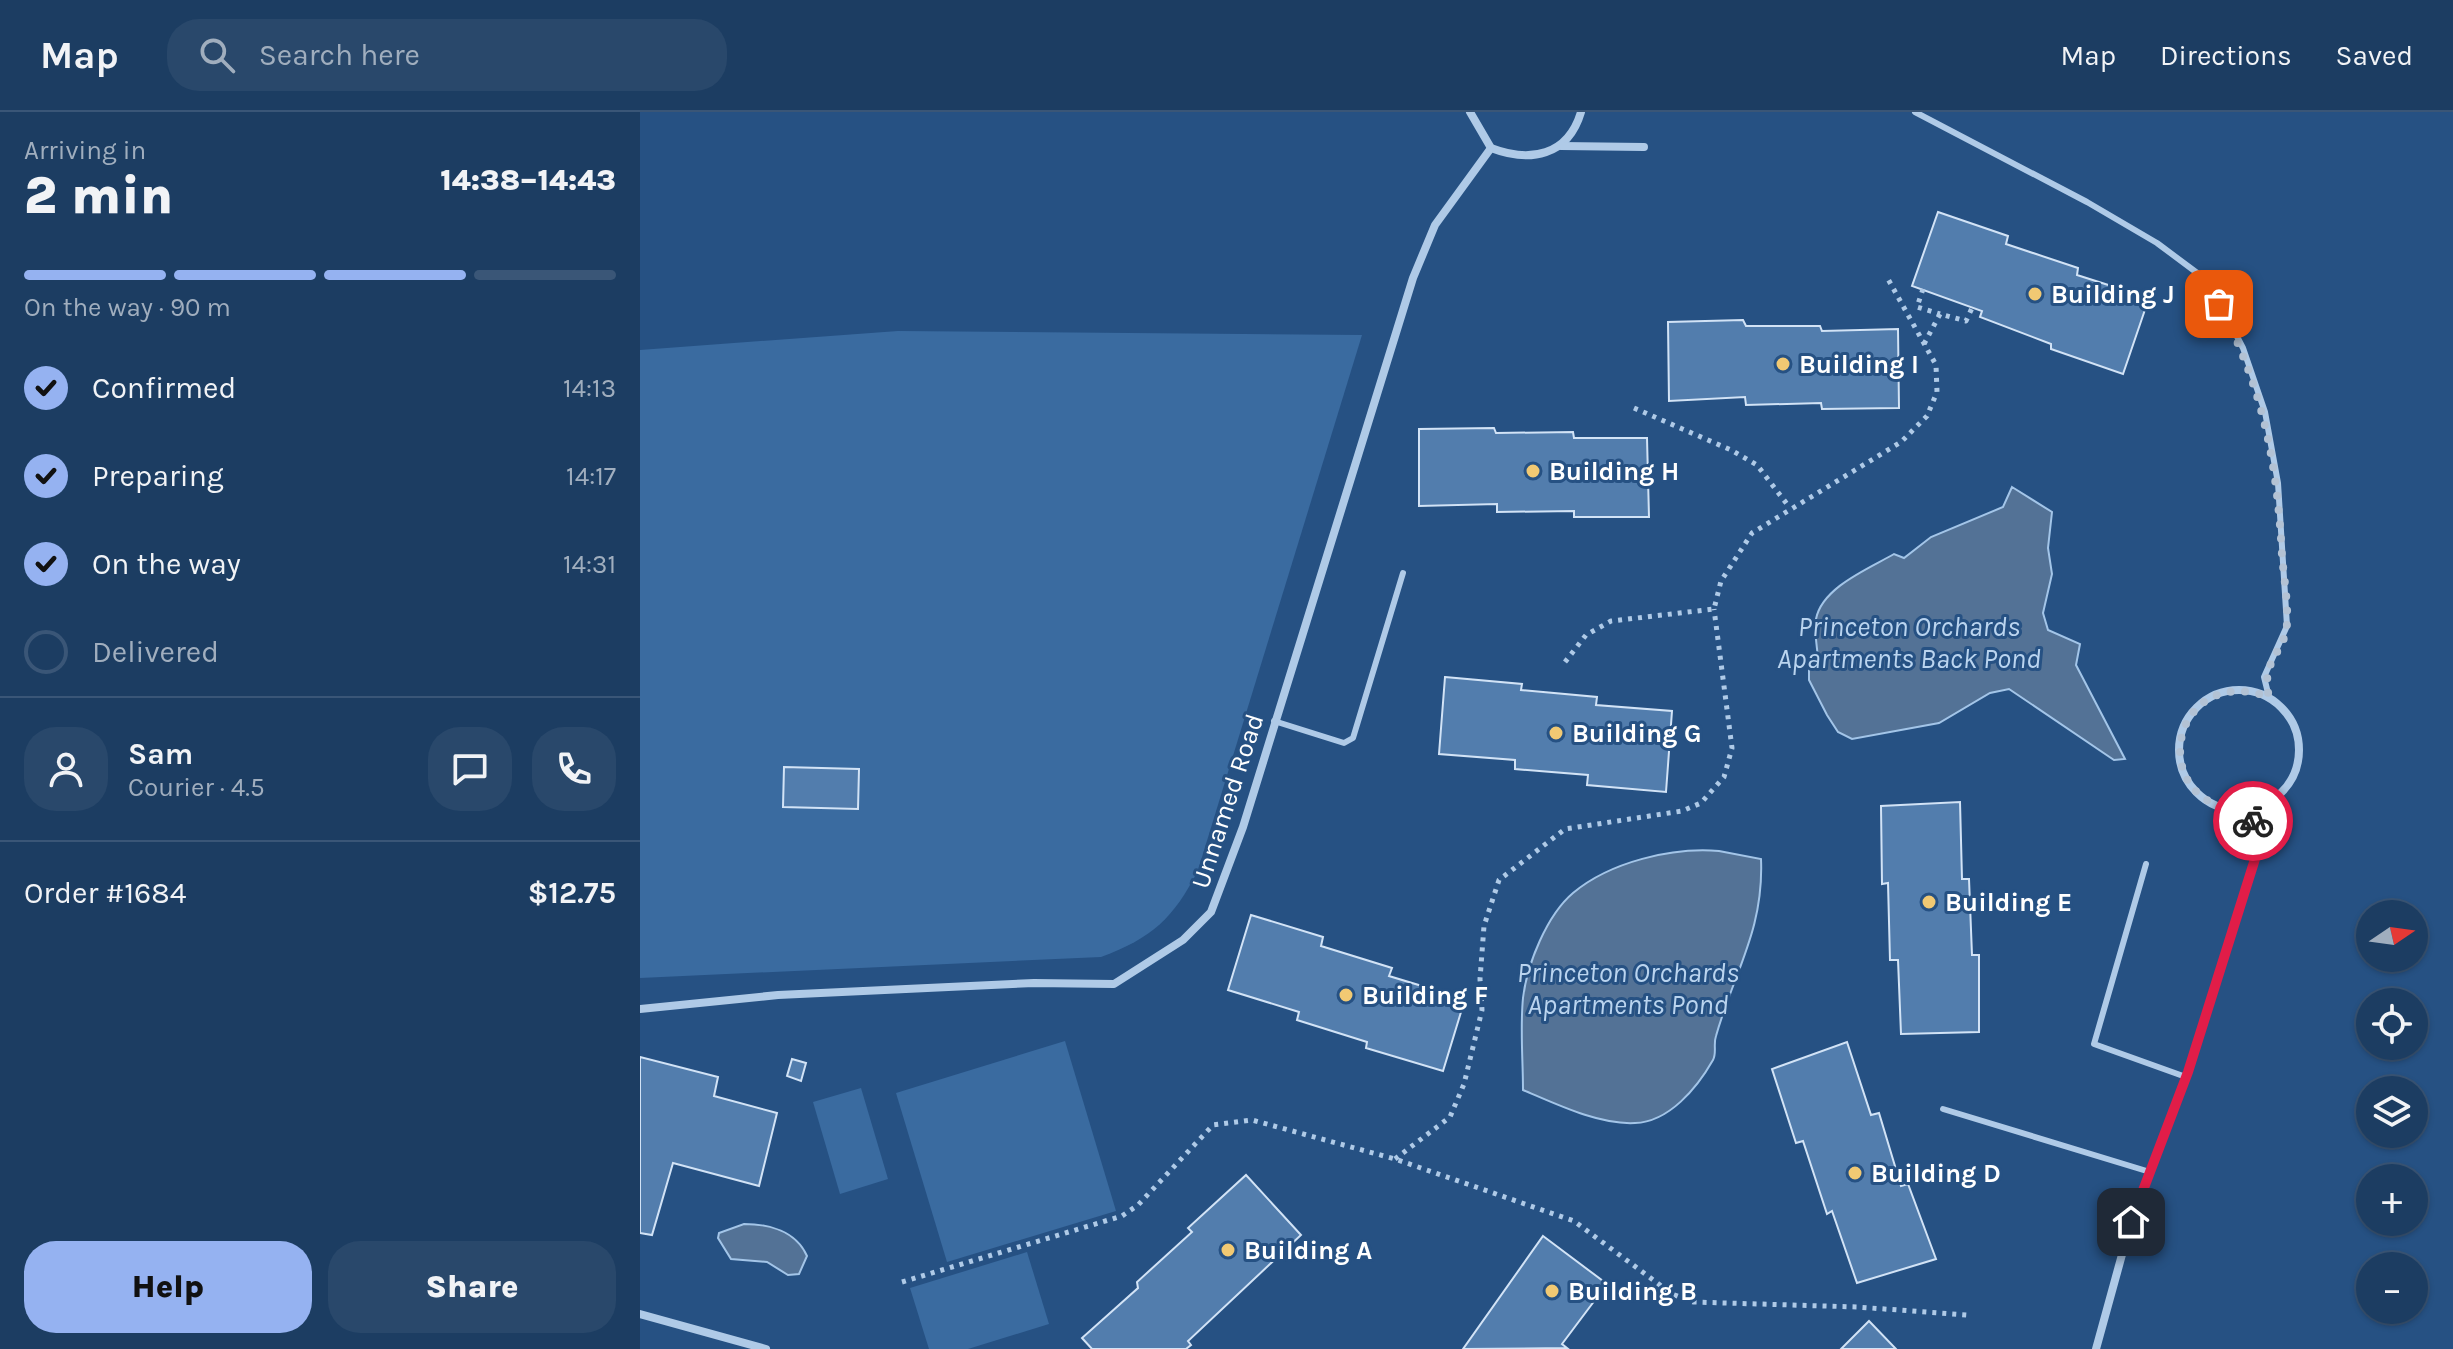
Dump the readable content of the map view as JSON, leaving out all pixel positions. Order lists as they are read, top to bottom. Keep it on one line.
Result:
{"streets":{"street":["Unnamed Road"]},"water":["Princeton Orchards Apartments Back Pond","Princeton Orchards Apartments Pond"],"places":["Building J","Building I","Building H","Building G","Building E","Building F","Building D","Building A","Building B"],"north":"right","page":{"header":"Map","search":"Search here","nav":["Map","Directions","Saved"],"heading":["2 min","Arriving in","14:38–14:43"],"panel":["Sam","Courier · 4.5","Order #1684","$12.75"],"bar":"On the way · 90 m","list":[["Confirmed","14:13"],["Preparing","14:17"],["On the way","14:31"],"Delivered"],"map_buttons":["+","−"],"buttons":["Help","Share"]}}
